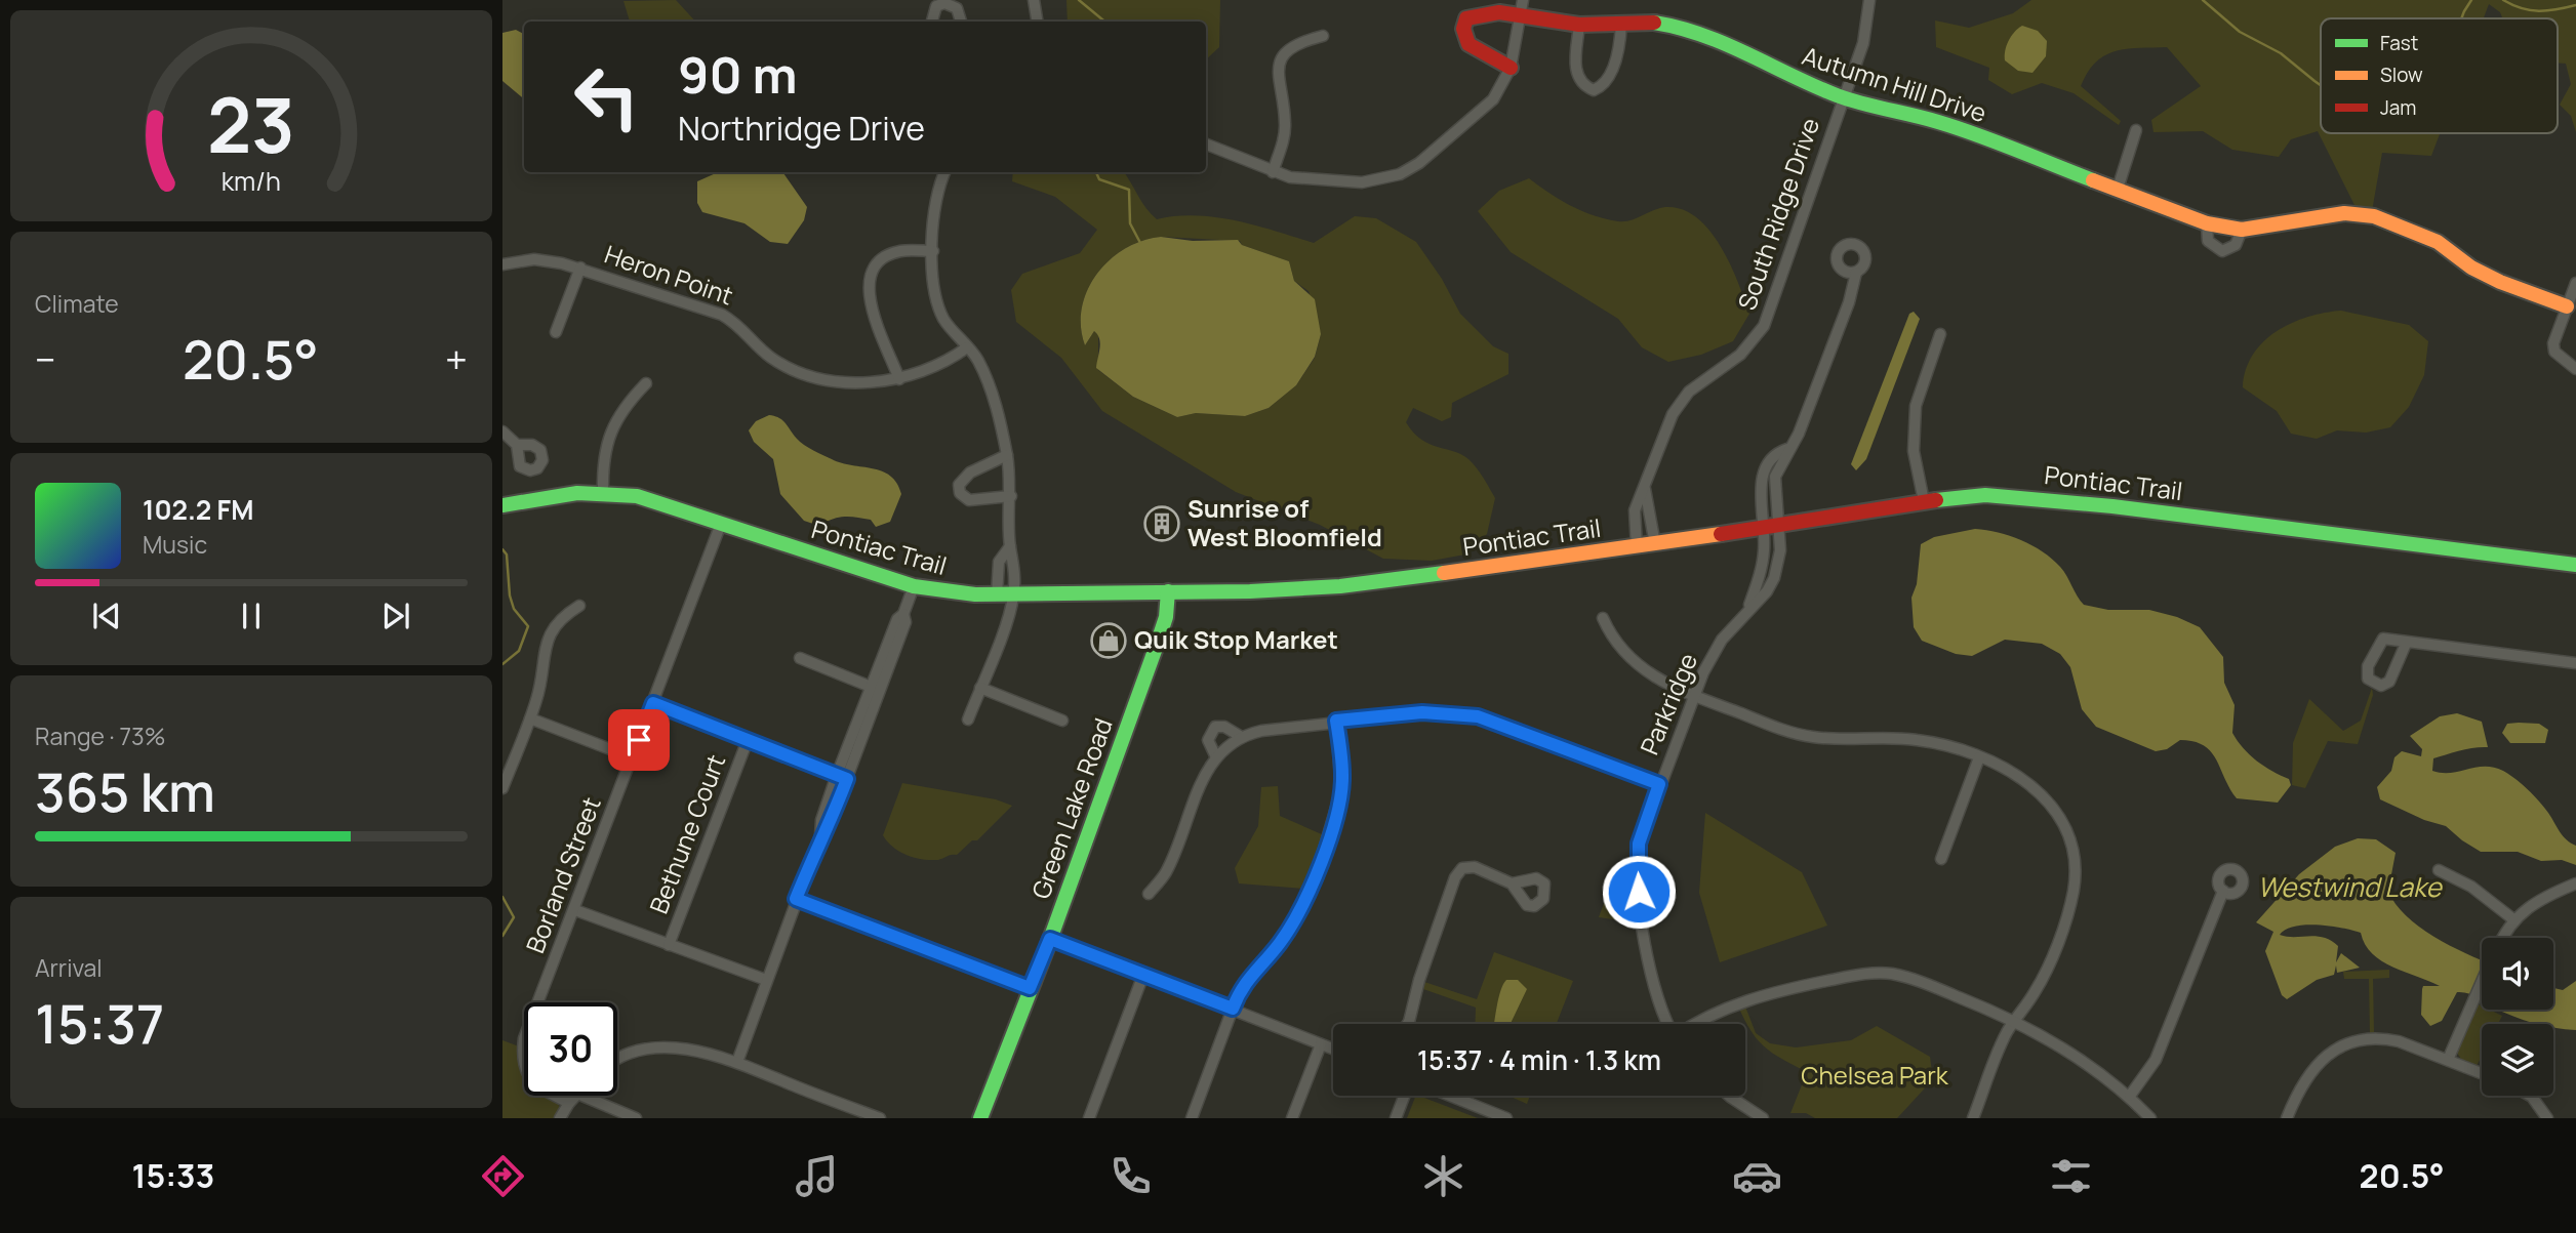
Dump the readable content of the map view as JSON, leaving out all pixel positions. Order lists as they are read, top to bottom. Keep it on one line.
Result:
{"streets":{"main road":["Autumn Hill Drive","Pontiac Trail","Green Lake Road"],"street":["South Ridge Drive","Heron Point","Parkridge","Bethune Court","Borland Street"]},"crossings":[["Autumn Hill Drive","South Ridge Drive"],["South Ridge Drive","Pontiac Trail"],["Pontiac Trail","Parkridge"],["Pontiac Trail","Green Lake Road"],["Pontiac Trail","Borland Street"]],"water":["Westwind Lake"],"parks":["Chelsea Park"],"places":{"building":["Sunrise of West Bloomfield"],"shop":["Quik Stop Market"]},"legend":["Fast","Slow","Jam"],"page":{"turn":["90 m","Northridge Drive"],"tile":["Climate",["Range · 73%","365 km"],["Arrival","15:37"]],"heat":["−","20.5°","+"],"song":["102.2 FM","Music"],"limit":"30","trip":"15:37 · 4 min · 1.3 km","tabs":["15:33","20.5°"],"gauge":["23","km/h"]}}
